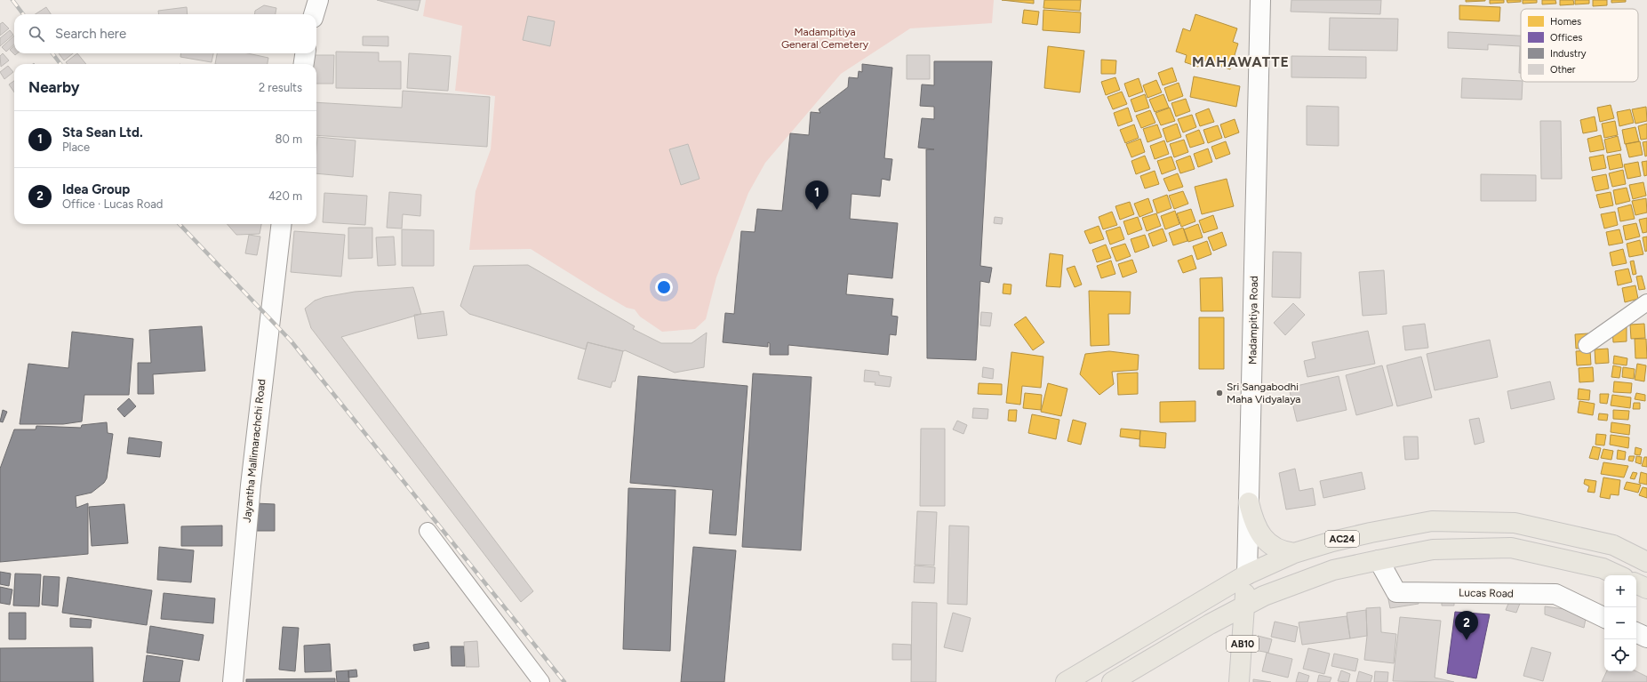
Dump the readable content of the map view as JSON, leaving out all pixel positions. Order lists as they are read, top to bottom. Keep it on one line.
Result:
{"streets":{"main road":["Madampitiya Road","AC24","AB10"],"street":["Jayantha Mallimarachchi Road","Lucas Road"]},"crossings":[["Madampitiya Road","AC24"]],"districts":["MAHAWATTE"],"parks":["Madampitiya General Cemetery"],"places":["Sri Sangabodhi Maha Vidyalaya"],"legend":["Homes","Offices","Industry","Other"],"page":{"search":"Search here","heading":["Nearby","2 results"],"list":[{"mark":"1","name":"Sta Sean Ltd.","note":"Place","value":"80 m"},{"mark":"2","name":"Idea Group","note":"Office · Lucas Road","value":"420 m"}],"pins":["1","2"],"map_buttons":["+","−"]}}
